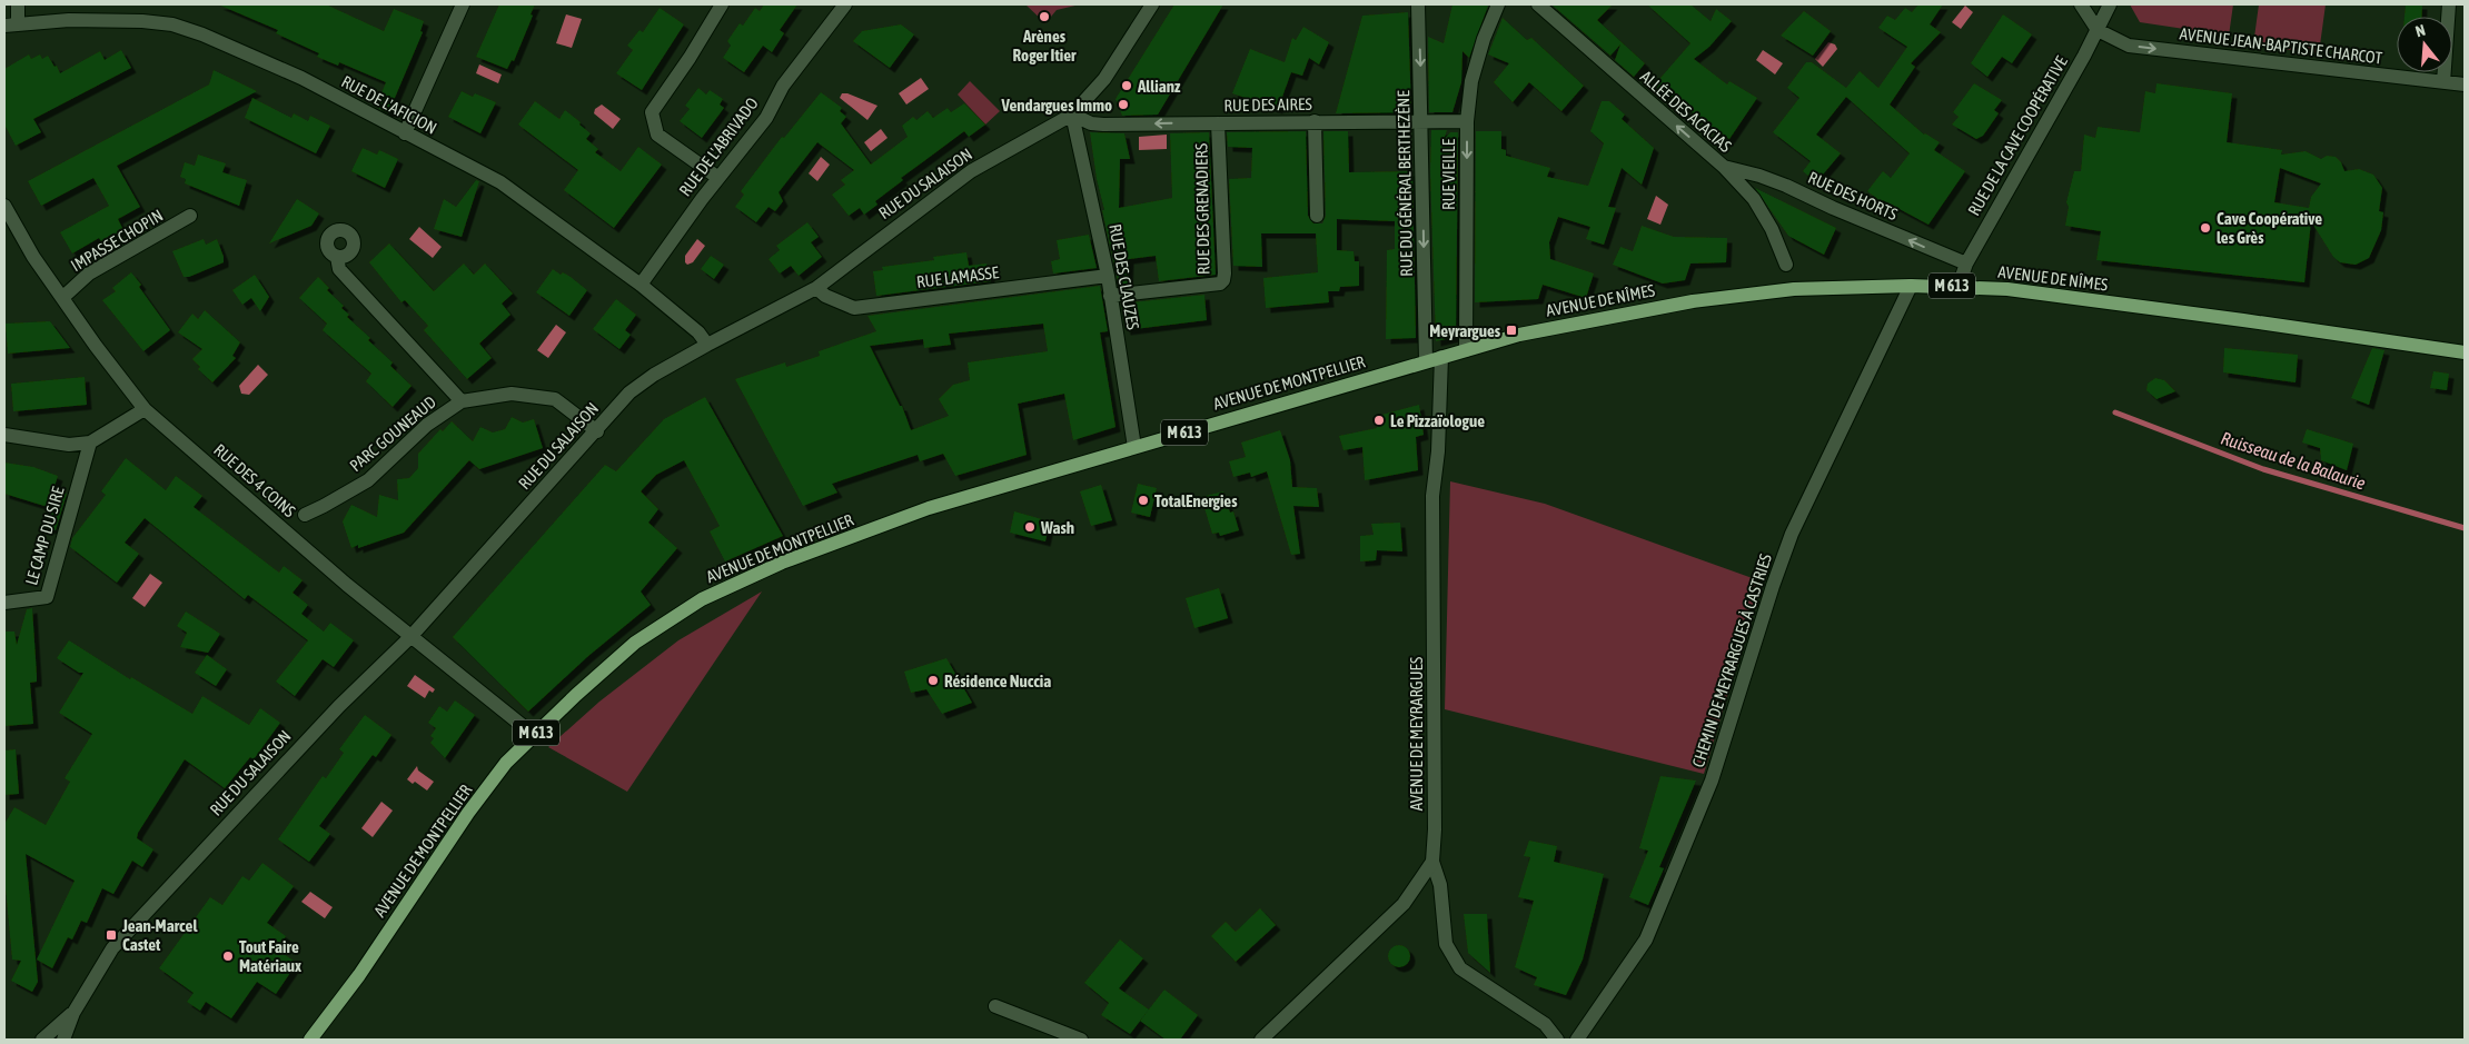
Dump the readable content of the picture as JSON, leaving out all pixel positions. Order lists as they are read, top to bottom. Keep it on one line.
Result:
{"streets":{"main road":["AVENUE DE NÎMES","M 613","AVENUE DE MONTPELLIER"],"street":["AVENUE JEAN-BAPTISTE CHARCOT","RUE DE L'AFICION","RUE DES AIRES","ALLÉE DES ACACIAS","RUE DE LA CAVE COOPÉRATIVE","RUE DE L'ABRIVADO","RUE VIEILLE","RUE DU SALAISON","RUE DU GÉNÉRAL BERTHEZÈNE","RUE DES HORTS","RUE DES GRENADIERS","IMPASSE CHOPIN","RUE LAMASSE","RUE DES CLAUZES","PARC GOUNEAUD","RUE DES 4 COINS","LE CAMP DU SIRE","CHEMIN DE MEYRARGUES À CASTRIES","AVENUE DE MEYRARGUES"]},"crossings":[["AVENUE JEAN-BAPTISTE CHARCOT","RUE DE LA CAVE COOPÉRATIVE"],["RUE DE L'AFICION","RUE DE L'ABRIVADO"],["RUE DE L'AFICION","RUE DU SALAISON"],["RUE DES AIRES","RUE VIEILLE"],["RUE DES AIRES","RUE DU SALAISON"],["RUE DES AIRES","RUE DU GÉNÉRAL BERTHEZÈNE"],["RUE DES AIRES","RUE DES GRENADIERS"],["RUE DES AIRES","RUE DES CLAUZES"],["ALLÉE DES ACACIAS","RUE DES HORTS"],["RUE DE LA CAVE COOPÉRATIVE","RUE DES HORTS"],["RUE DE LA CAVE COOPÉRATIVE","AVENUE DE NÎMES"],["RUE VIEILLE","AVENUE DE NÎMES"],["RUE DU SALAISON","RUE LAMASSE"],["RUE DU SALAISON","RUE DES CLAUZES"],["RUE DU SALAISON","PARC GOUNEAUD"],["RUE DU SALAISON","RUE DES 4 COINS"],["RUE DU GÉNÉRAL BERTHEZÈNE","AVENUE DE MONTPELLIER"],["RUE DES GRENADIERS","RUE DES CLAUZES"],["IMPASSE CHOPIN","RUE DES 4 COINS"],["RUE LAMASSE","RUE DES CLAUZES"],["RUE DES CLAUZES","AVENUE DE MONTPELLIER"],["AVENUE DE NÎMES","AVENUE DE MONTPELLIER"],["AVENUE DE NÎMES","CHEMIN DE MEYRARGUES À CASTRIES"],["AVENUE DE NÎMES","AVENUE DE MEYRARGUES"],["AVENUE DE MONTPELLIER","RUE DES 4 COINS"],["AVENUE DE MONTPELLIER","AVENUE DE MEYRARGUES"]],"one_way":["AVENUE JEAN-BAPTISTE CHARCOT","RUE DES AIRES","ALLÉE DES ACACIAS","RUE VIEILLE","RUE DU GÉNÉRAL BERTHEZÈNE","RUE DES HORTS"],"water":["Ruisseau de la Balaurie"],"places":{"other":["Arènes Roger Itier","Allianz","Vendargues Immo","Cave Coopérative les Grès","Le Pizzaïologue","TotalEnergies","Wash","Résidence Nuccia","Tout Faire Matériaux"],"transit":["Meyrargues","Jean-Marcel Castet"]},"north":"top"}
